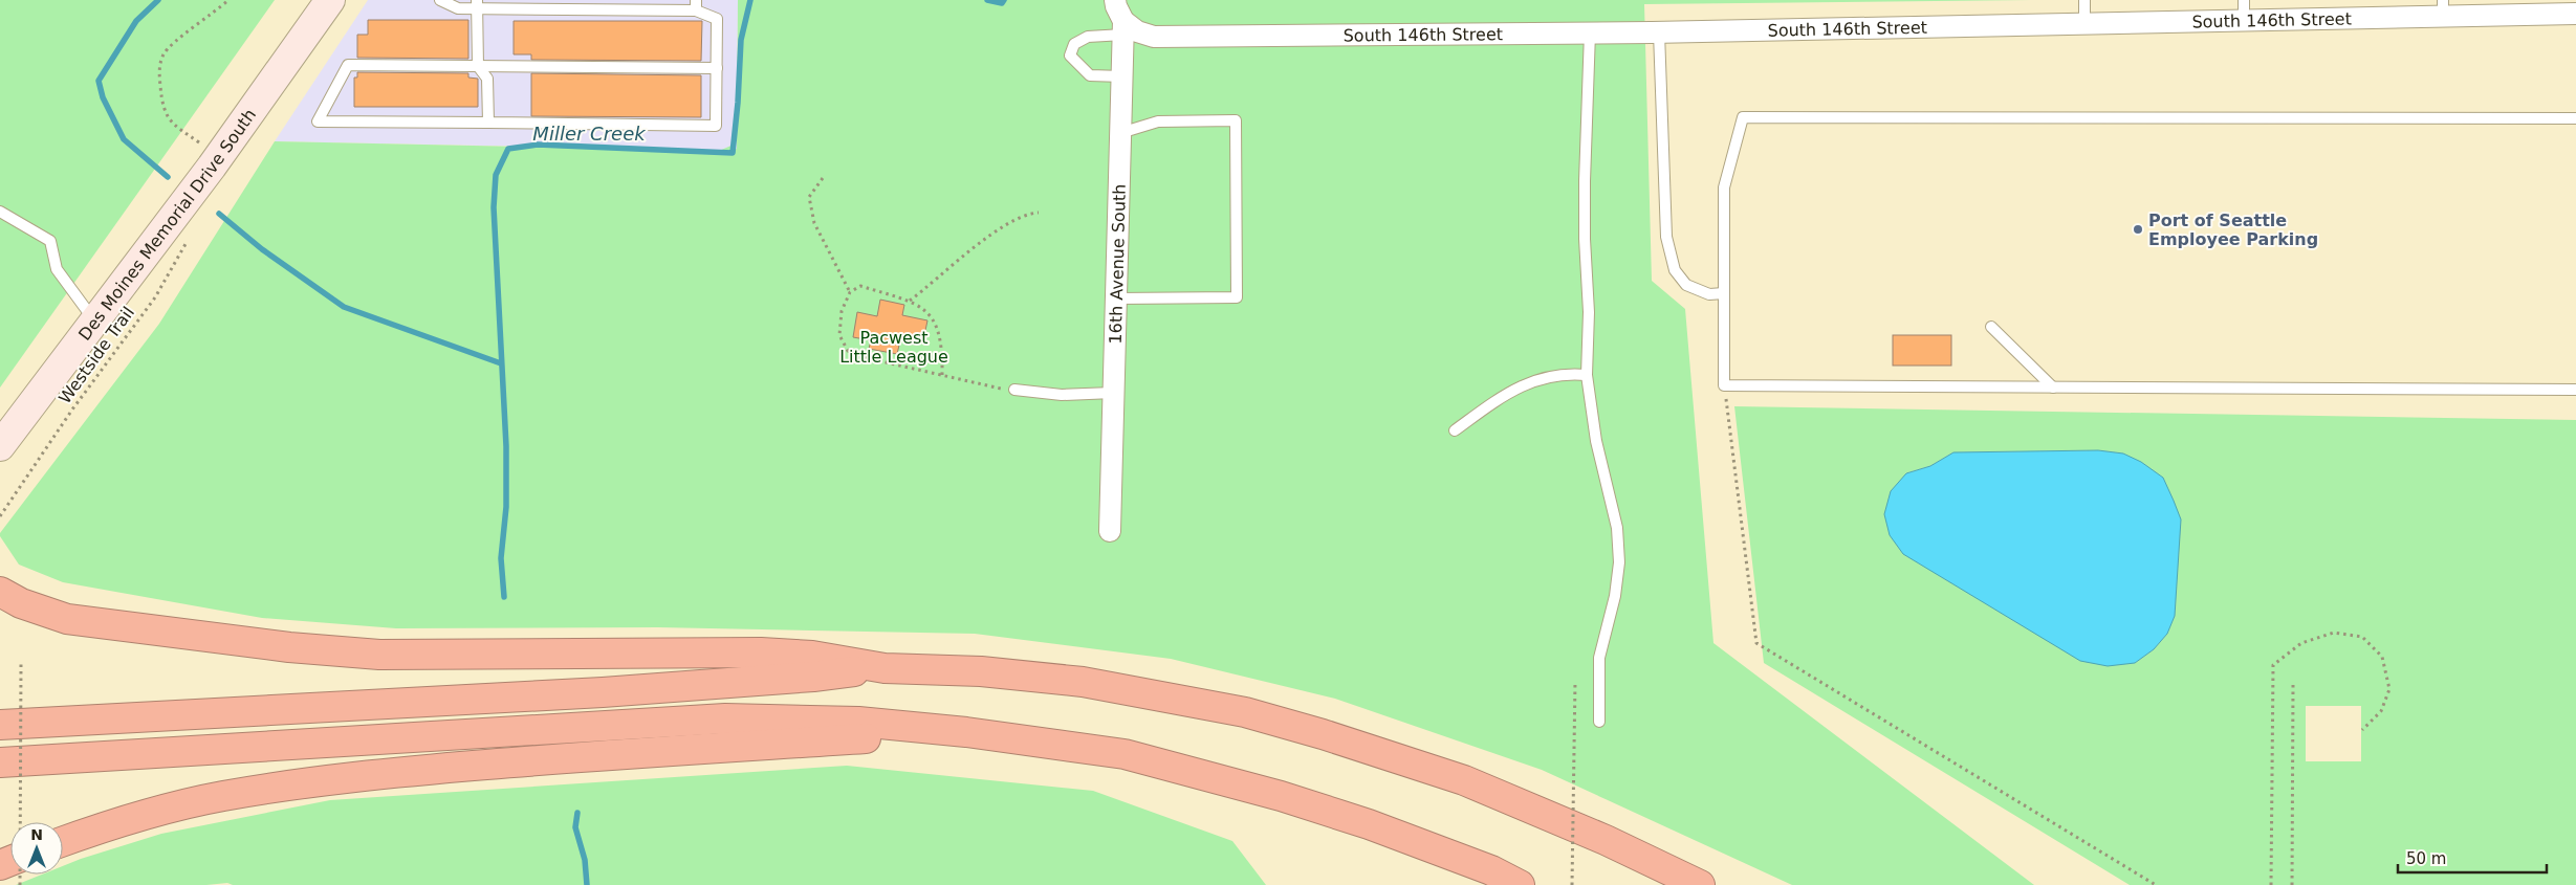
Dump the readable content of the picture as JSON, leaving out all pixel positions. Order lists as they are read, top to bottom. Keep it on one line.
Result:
{"streets":{"main road":["Des Moines Memorial Drive South"],"street":["South 146th Street","16th Avenue South"],"path":["Westside Trail"]},"crossings":[["South 146th Street","16th Avenue South"]],"water":["Miller Creek"],"parks":["Pacwest Little League"],"places":["Port of Seattle Employee Parking"],"scale_bar":"50 m","north":"top"}
